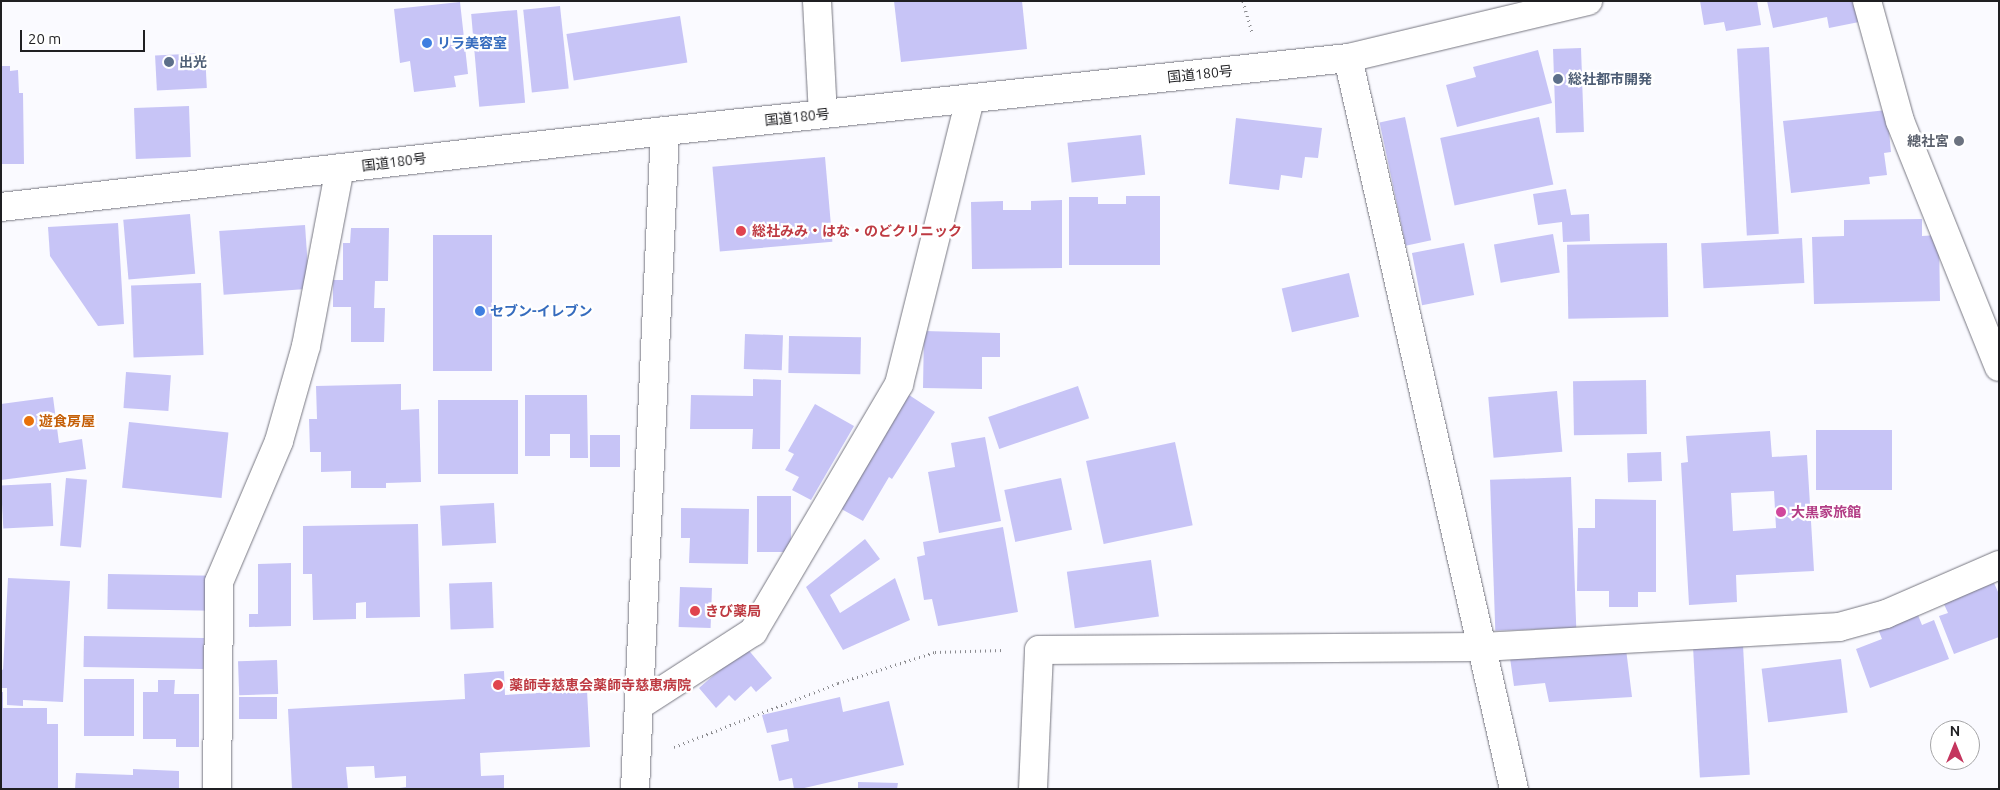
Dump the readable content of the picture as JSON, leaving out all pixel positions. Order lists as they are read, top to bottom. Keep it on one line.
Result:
{"streets":{"main road":["国道180号"]},"places":["リラ美容室","出光","総社都市開発","總社宮","総社みみ・はな・のどクリニック","セブン-イレブン","遊食房屋","大黒家旅館","きび薬局","薬師寺慈恵会薬師寺慈恵病院"],"scale_bar":"20 m","north":"top"}
